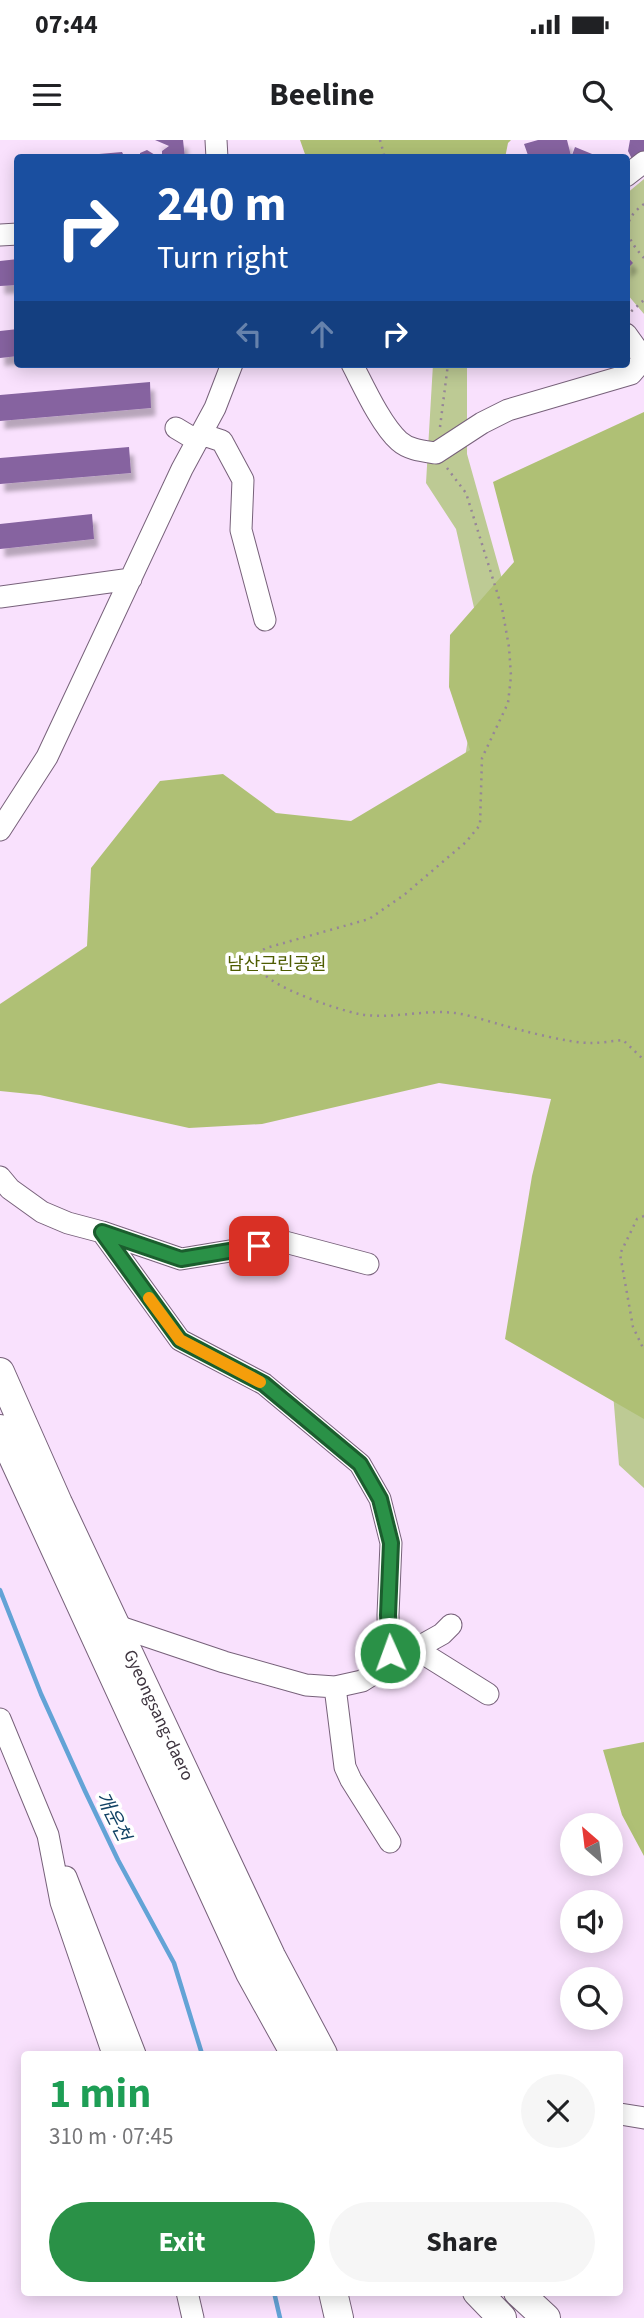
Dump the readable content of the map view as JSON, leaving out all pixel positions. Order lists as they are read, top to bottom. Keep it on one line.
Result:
{"streets":{"main road":["Gyeongsang-daero"]},"water":["개운천"],"parks":["남산근린공원"],"north":"top left","page":{"status":"07:44","header":"Beeline","turn":["240 m","Turn right"],"heading":["1 min","310 m · 07:45"],"buttons":["Exit","Share"]}}
